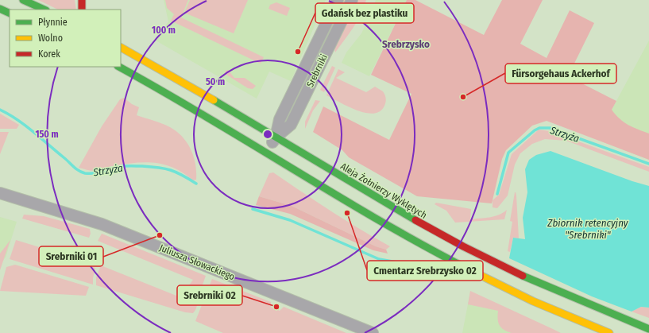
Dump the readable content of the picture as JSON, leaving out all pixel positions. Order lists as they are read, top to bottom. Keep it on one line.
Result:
{"streets":{"main road":["Aleja Żołnierzy Wyklętych"],"street":["Srebrniki","Juliusza Słowackiego"]},"crossings":[["Srebrniki","Aleja Żołnierzy Wyklętych"]],"districts":["Srebrzysko"],"water":["Strzyża","Zbiornik retencyjny \"Srebrniki\""],"places":["Gdańsk bez plastiku","Fürsorgehaus Ackerhof","Cmentarz Srebrzysko 02","Srebrniki 01","Srebrniki 02"],"legend":["Płynnie","Wolno","Korek"],"rings":["100 m","50 m","150 m"]}
